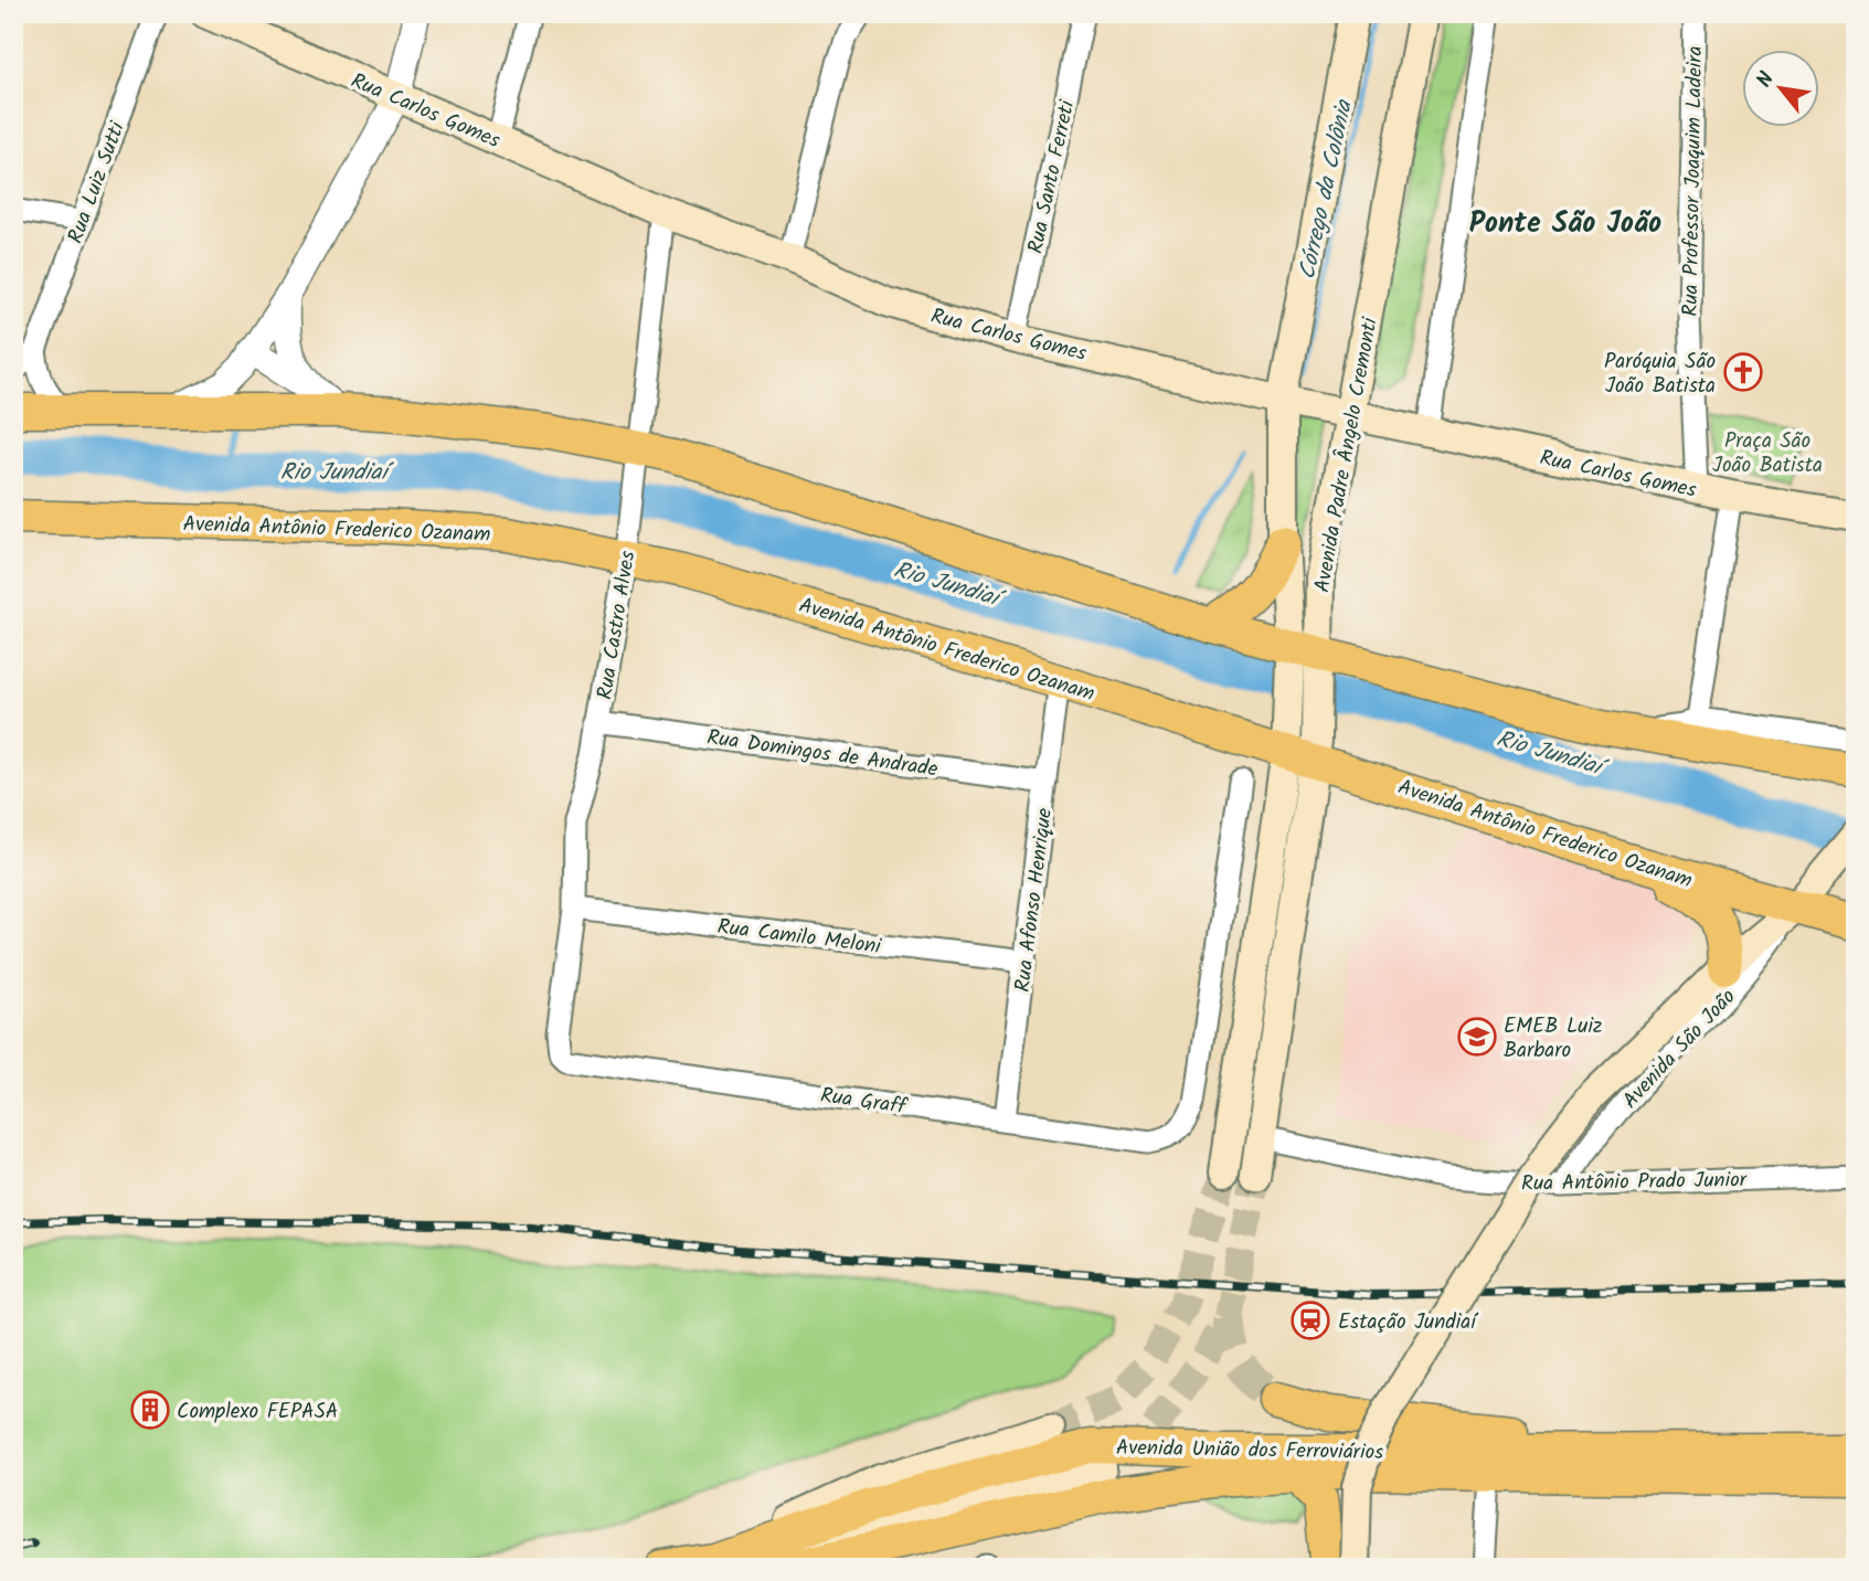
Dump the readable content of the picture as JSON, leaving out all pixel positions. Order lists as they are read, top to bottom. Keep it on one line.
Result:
{"streets":{"main road":["Rua Carlos Gomes","Avenida Padre Ângelo Cremonti","Avenida Antônio Frederico Ozanam","Avenida São João","Avenida União dos Ferroviários"],"street":["Rua Santo Ferreti","Rua Professor Joaquim Ladeira","Rua Luiz Sutti","Rua Castro Alves","Rua Domingos de Andrade","Rua Afonso Henrique","Rua Camilo Meloni","Rua Graff","Rua Antônio Prado Junior"]},"crossings":[["Rua Carlos Gomes","Rua Santo Ferreti"],["Rua Carlos Gomes","Rua Professor Joaquim Ladeira"],["Rua Carlos Gomes","Avenida Padre Ângelo Cremonti"],["Rua Carlos Gomes","Rua Castro Alves"],["Avenida Padre Ângelo Cremonti","Avenida Antônio Frederico Ozanam"],["Avenida Antônio Frederico Ozanam","Rua Castro Alves"],["Avenida Antônio Frederico Ozanam","Rua Afonso Henrique"],["Avenida Antônio Frederico Ozanam","Avenida São João"],["Rua Castro Alves","Rua Domingos de Andrade"],["Rua Castro Alves","Rua Camilo Meloni"],["Rua Castro Alves","Rua Graff"],["Rua Domingos de Andrade","Rua Afonso Henrique"],["Rua Afonso Henrique","Rua Camilo Meloni"],["Rua Afonso Henrique","Rua Graff"],["Avenida São João","Rua Antônio Prado Junior"]],"districts":["Ponte São João"],"water":["Córrego da Colônia","Rio Jundiaí"],"parks":["Praça São João Batista"],"places":{"church":["Paróquia São João Batista"],"school or university":["EMEB Luiz Barbaro"],"station":["Estação Jundiaí"],"building":["Complexo FEPASA"]},"north":"top left"}
